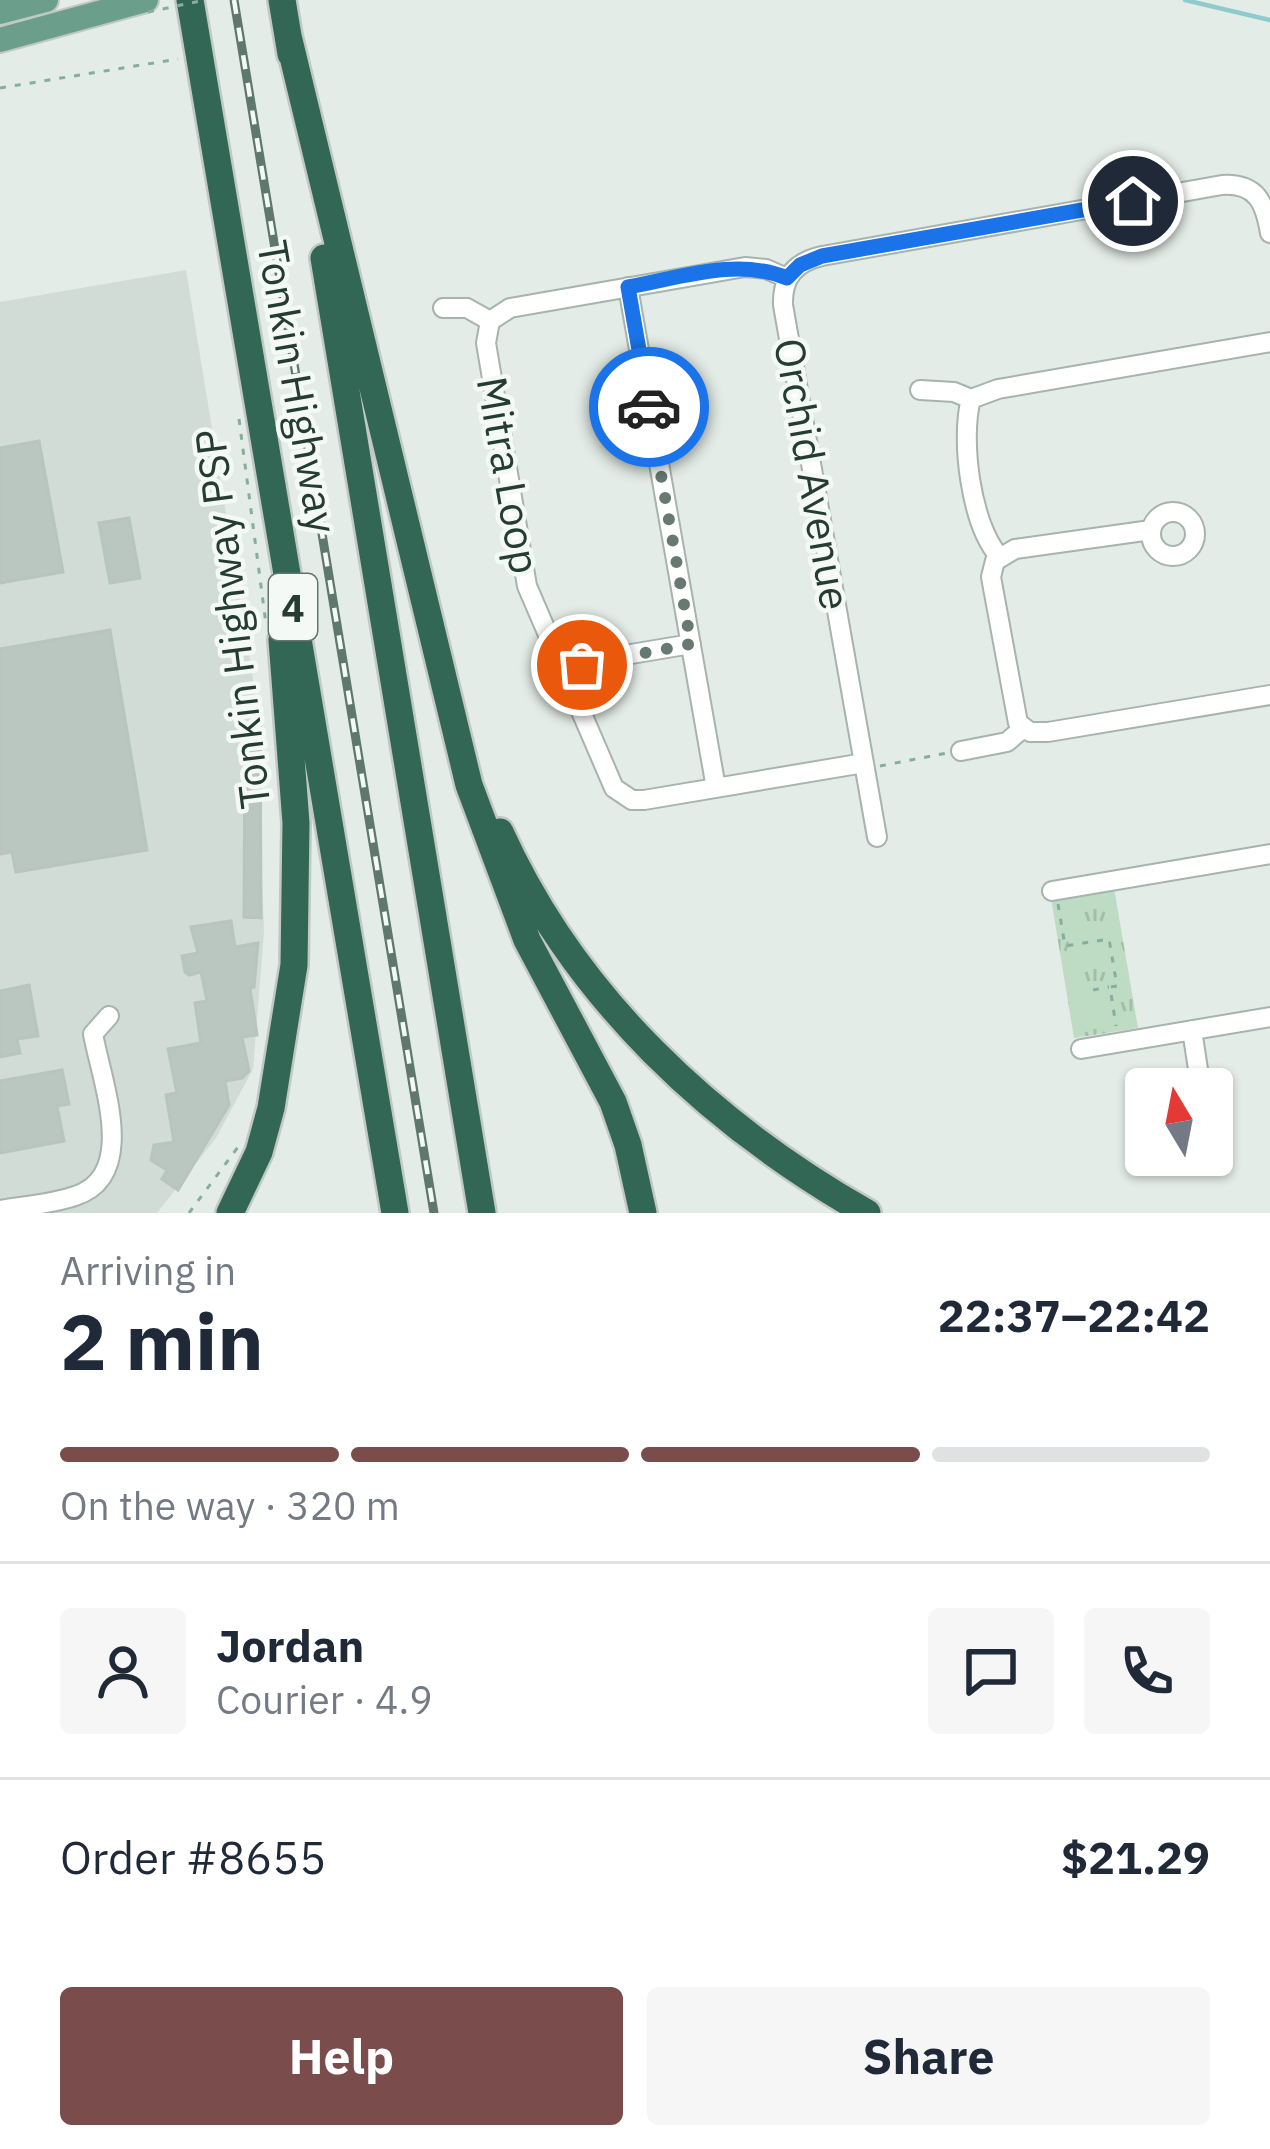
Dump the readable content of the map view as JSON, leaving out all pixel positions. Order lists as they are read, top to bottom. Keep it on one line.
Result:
{"streets":{"highway":["Tonkin Highway","4"],"street":["Orchid Avenue","Mitra Loop"],"path":["Tonkin Highway PSP"]},"crossings":[["Orchid Avenue","Mitra Loop"]],"north":"top","page":{"heading":["2 min","Arriving in","22:37–22:42"],"panel":["Jordan","Courier · 4.9","Order #8655","$21.29"],"bar":"On the way · 320 m","buttons":["Help","Share"]}}
